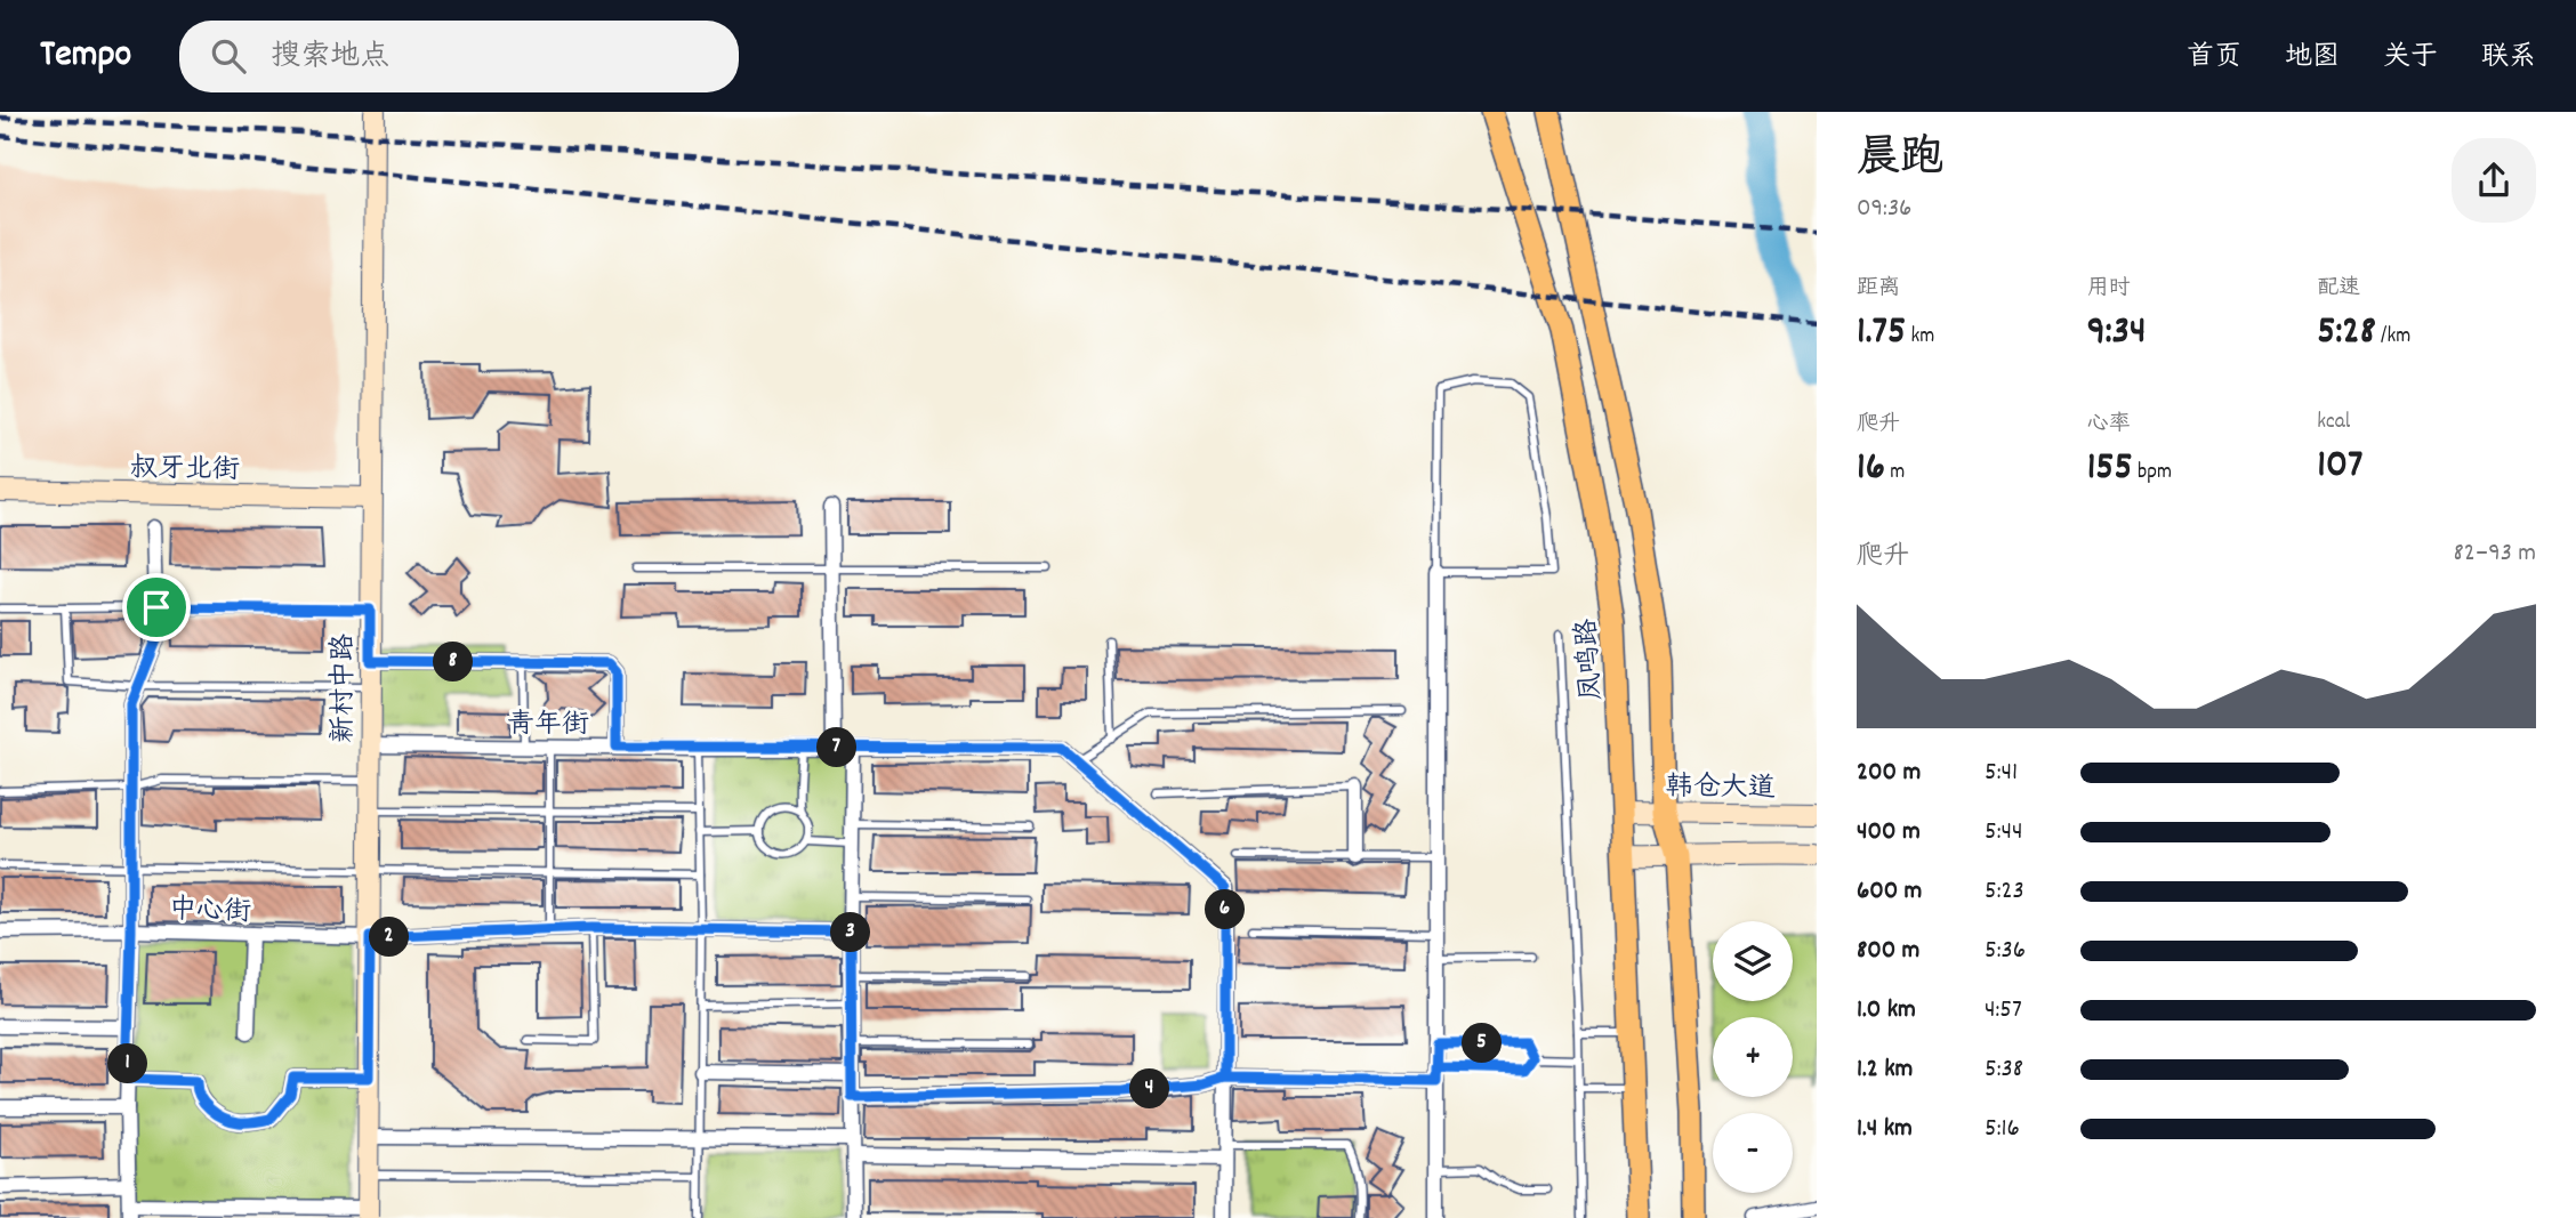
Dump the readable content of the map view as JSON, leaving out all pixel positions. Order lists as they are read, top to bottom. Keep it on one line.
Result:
{"streets":{"main road":["凤鸣路"],"street":["叔牙北街","新村中路","青年街","韩仓大道","中心街"]},"crossings":[["叔牙北街","新村中路"],["凤鸣路","韩仓大道"],["新村中路","青年街"],["新村中路","中心街"]],"page":{"header":"Tempo","search":"搜索地点","nav":["首页","地图","关于","联系"],"heading":["晨跑","09:36"],"stats":[["距离","1.75 km"],["用时","9:34"],["配速","5:28 /km"],["爬升","16 m"],["心率","155 bpm"],["kcal","107"]],"chart":["爬升","82–93 m"],"pins":["8","7","6","3","2","5","1","4"],"list":[{"name":"200 m","note":"5:41"},{"name":"400 m","note":"5:44"},{"name":"600 m","note":"5:23"},{"name":"800 m","note":"5:36"},{"name":"1.0 km","note":"4:57"},{"name":"1.2 km","note":"5:38"},{"name":"1.4 km","note":"5:16"}],"map_buttons":["+","−"]}}
